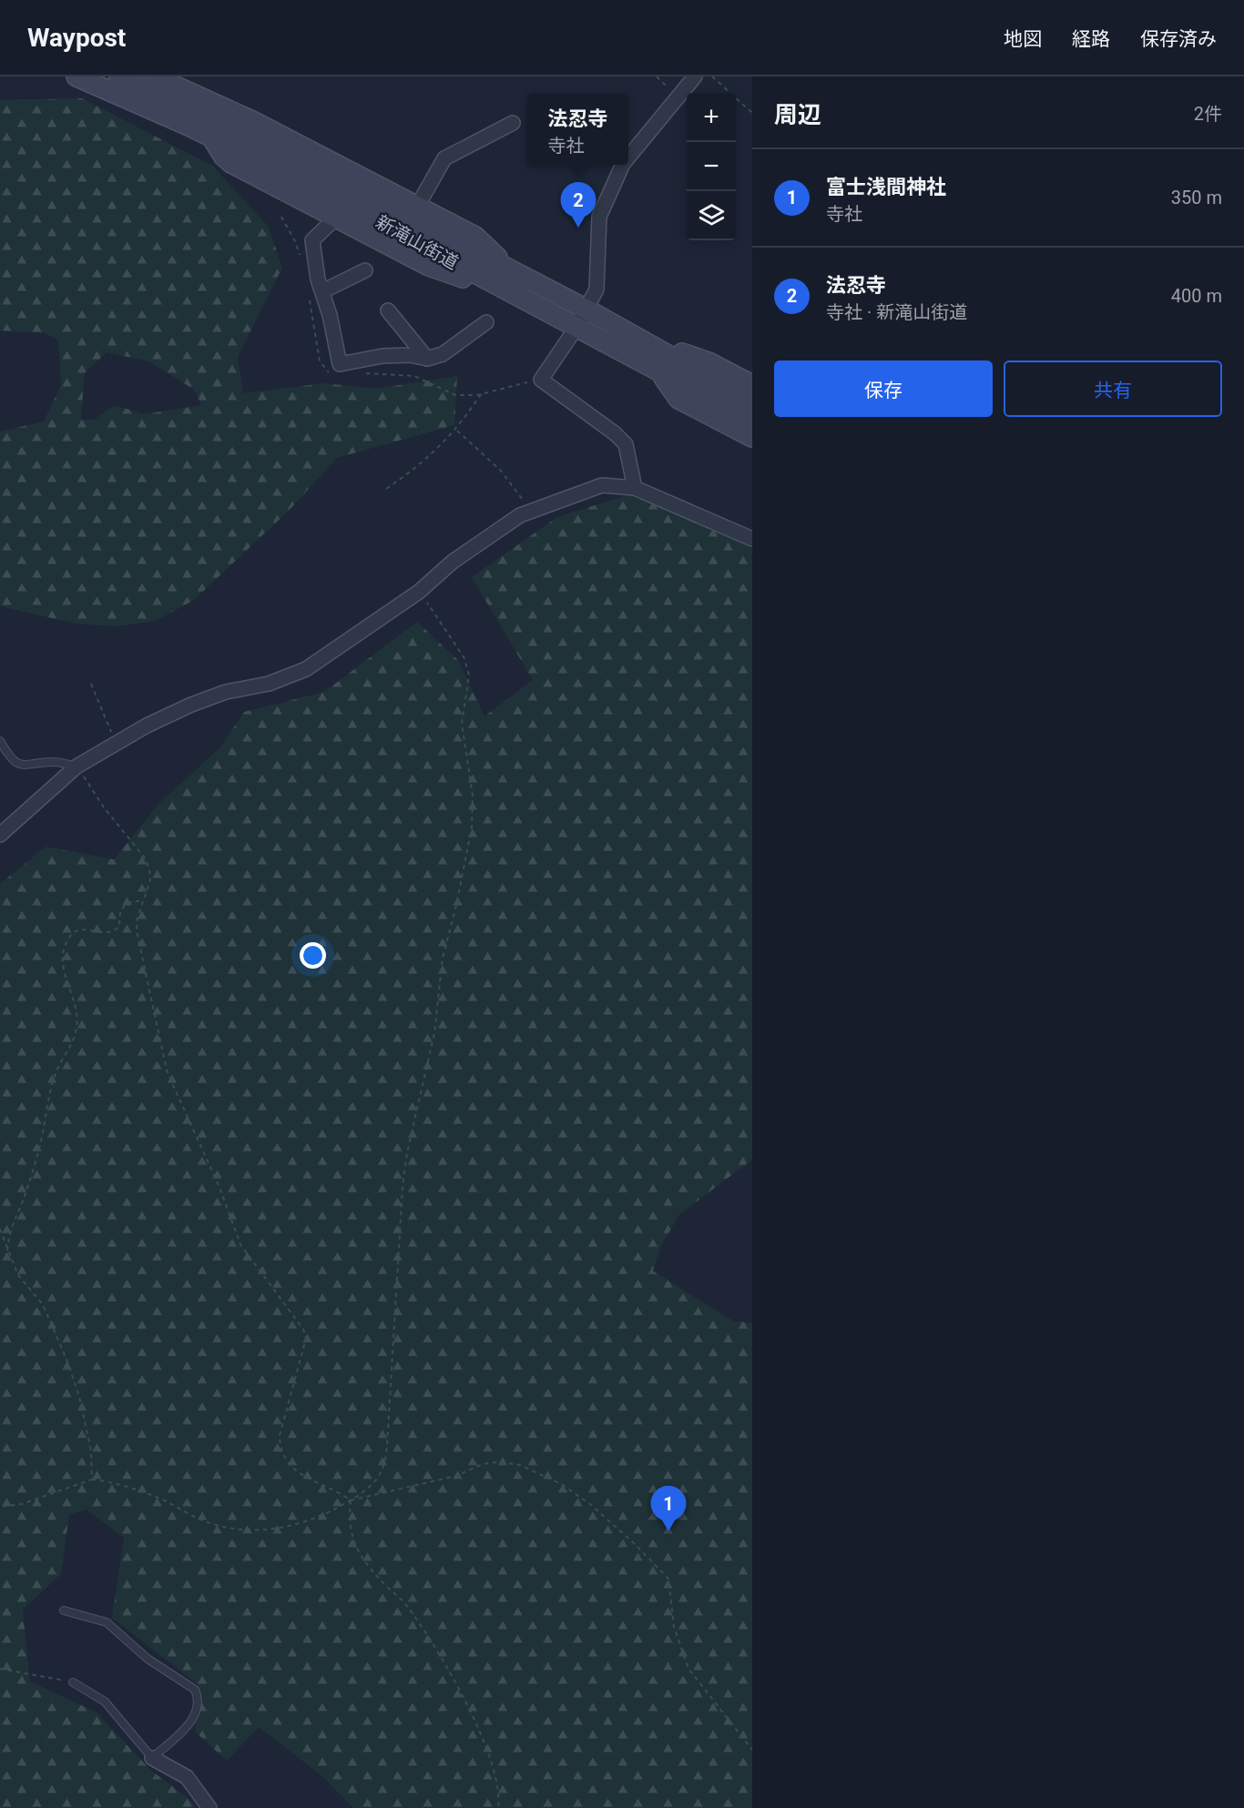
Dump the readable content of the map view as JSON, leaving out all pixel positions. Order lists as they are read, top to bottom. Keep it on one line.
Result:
{"streets":{"main road":["新滝山街道"]},"page":{"header":"Waypost","nav":["地図","経路","保存済み"],"heading":["周辺","2件"],"map_buttons":["+","−"],"popup":["法忍寺","寺社"],"list":[{"mark":"1","name":"富士浅間神社","note":"寺社","value":"350 m"},{"mark":"2","name":"法忍寺","note":"寺社 · 新滝山街道","value":"400 m"}],"pins":["2","1"],"buttons":["保存","共有"]}}
